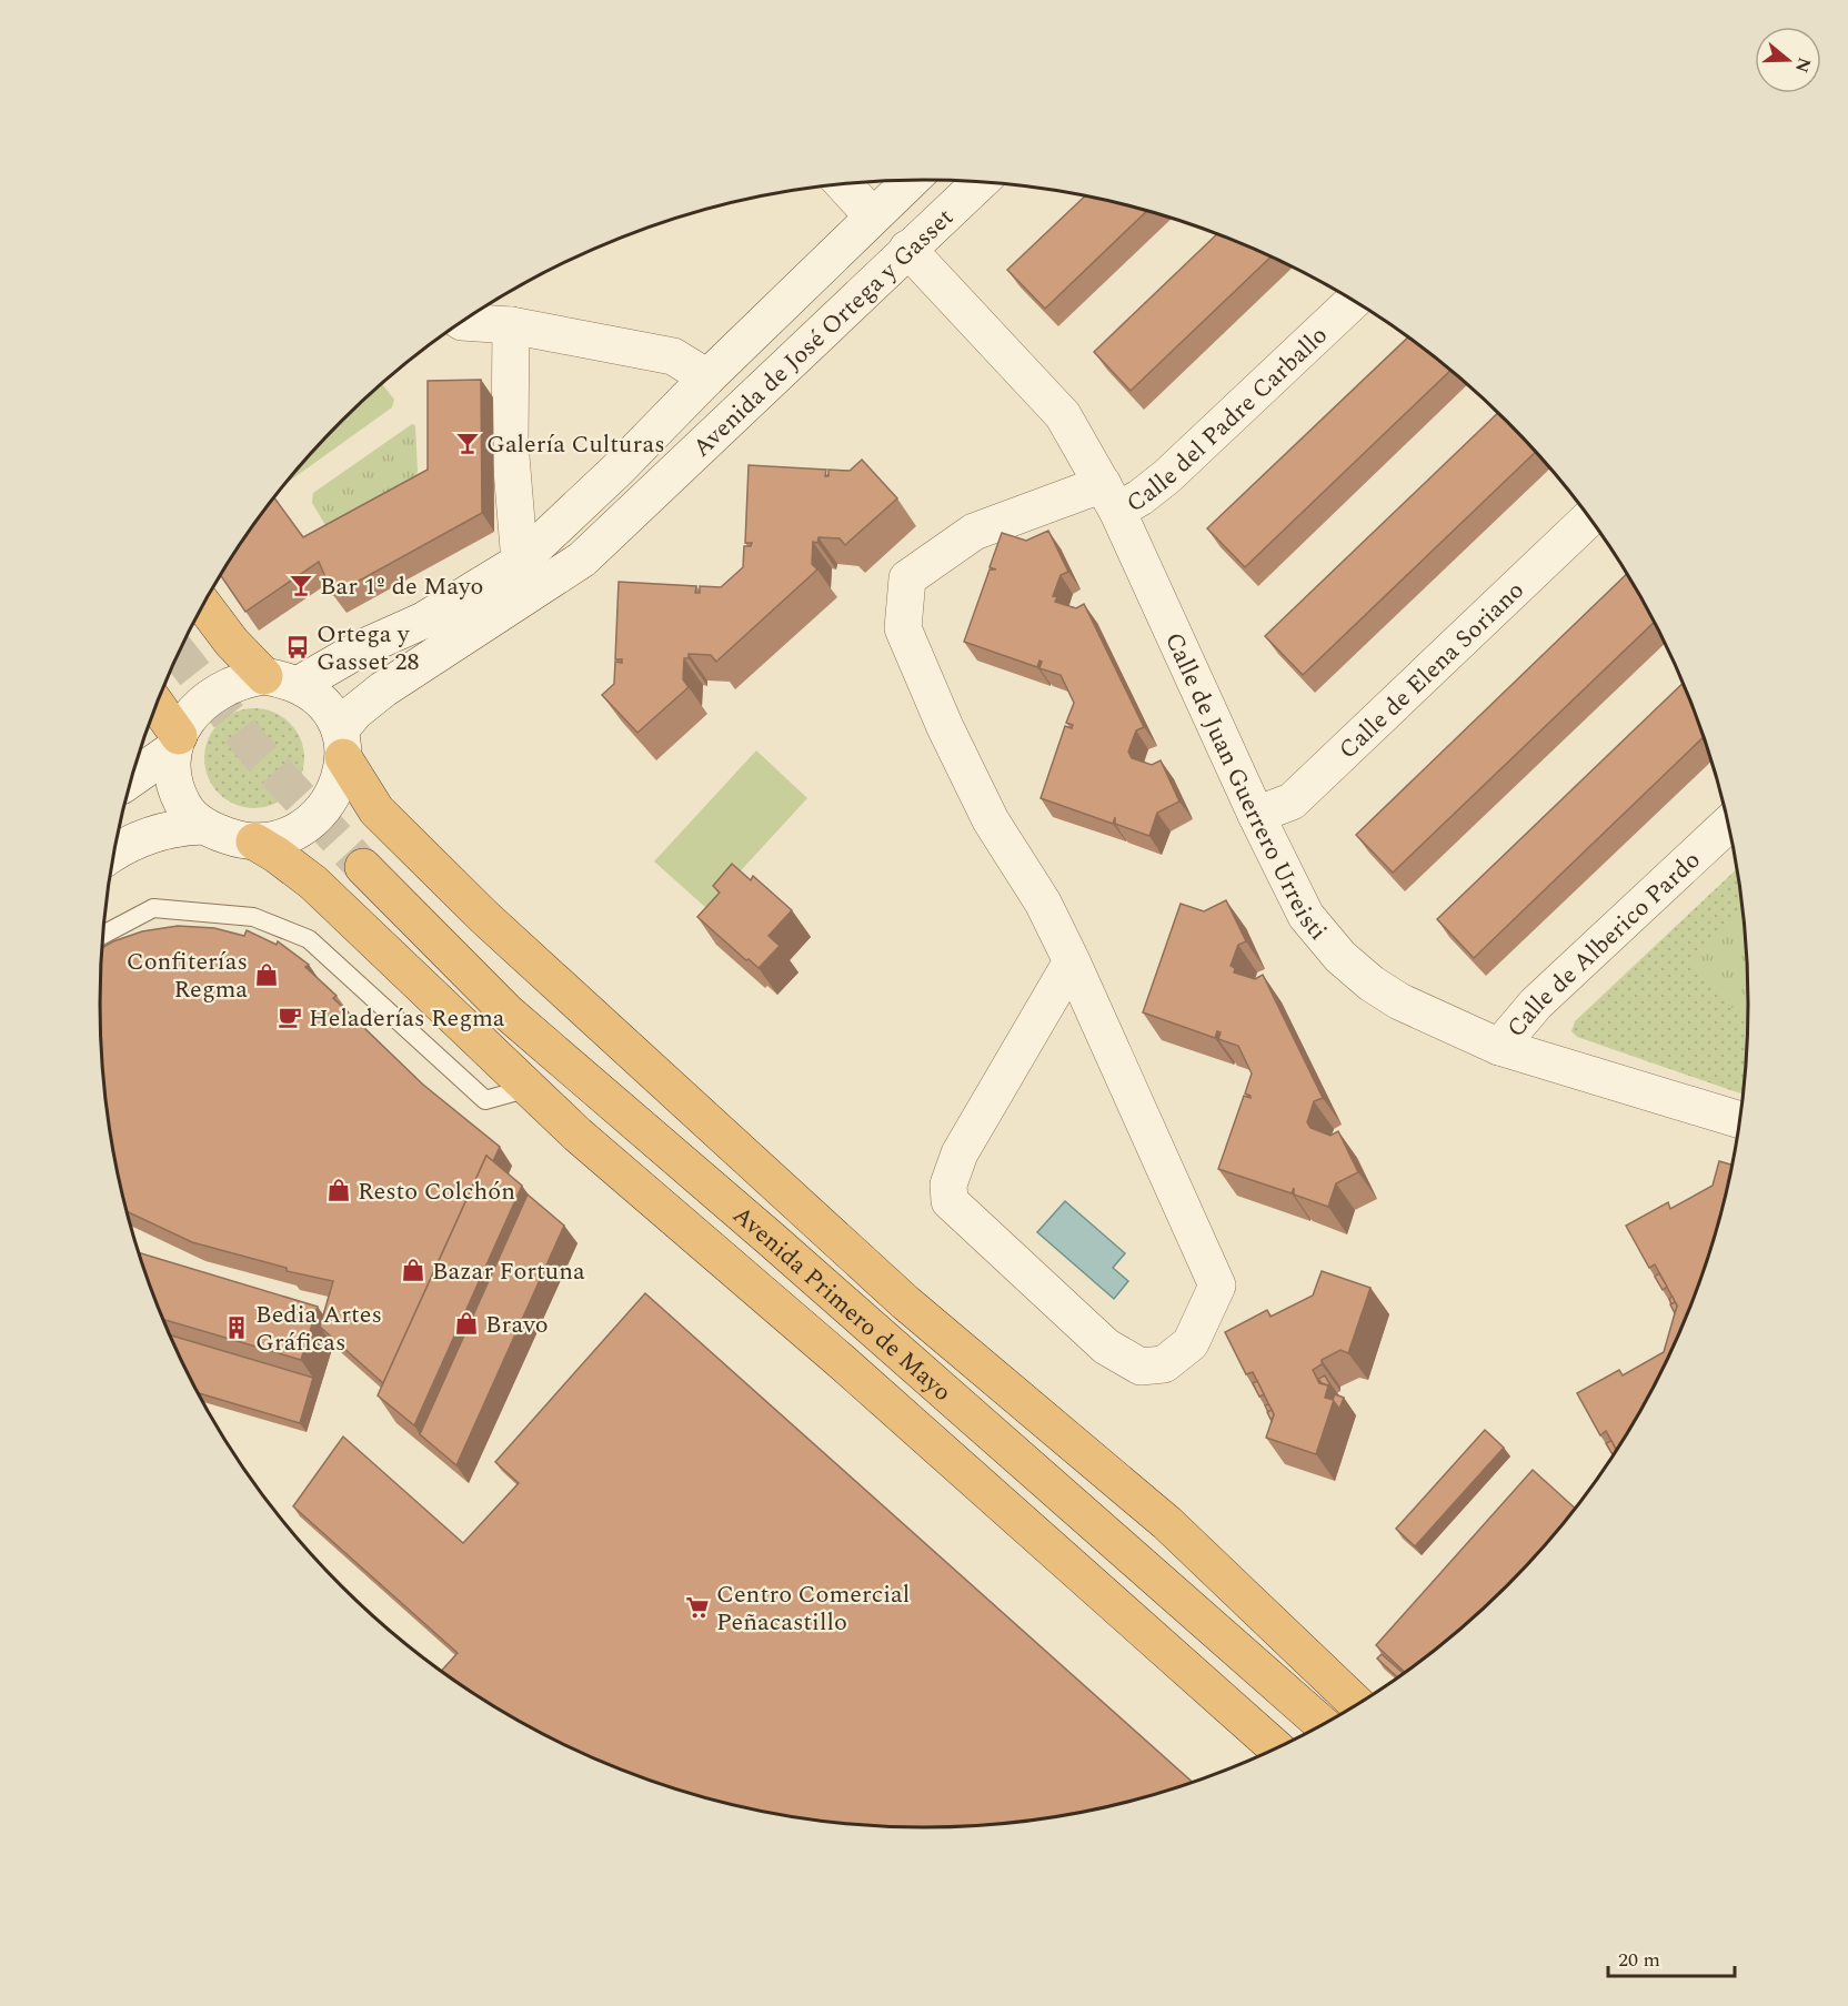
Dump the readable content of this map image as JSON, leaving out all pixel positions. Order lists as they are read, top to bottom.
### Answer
{
  "streets": {
    "highway": ["Avenida Primero de Mayo"],
    "street": [
      "Avenida de José Ortega y Gasset",
      "Calle del Padre Carballo",
      "Calle de Elena Soriano",
      "Calle de Juan Guerrero Urreisti",
      "Calle de Alberico Pardo"
    ]
  },
  "crossings": [
    ["Avenida de José Ortega y Gasset", "Calle de Juan Guerrero Urreisti"],
    ["Calle del Padre Carballo", "Calle de Juan Guerrero Urreisti"],
    ["Calle de Elena Soriano", "Calle de Juan Guerrero Urreisti"],
    ["Calle de Juan Guerrero Urreisti", "Calle de Alberico Pardo"]
  ],
  "places": {
    "bar": ["Galería Culturas", "Bar 1º de Mayo"],
    "bus stop": ["Ortega y Gasset 28"],
    "shop": [
      "Confiterías Regma",
      "Resto Colchón",
      "Bazar Fortuna",
      "Bravo"
    ],
    "cafe": ["Heladerías Regma"],
    "building": ["Bedia Artes Gráficas"],
    "supermarket": ["Centro Comercial Peñacastillo"]
  },
  "scale_bar": "20 m",
  "north": "right"
}
